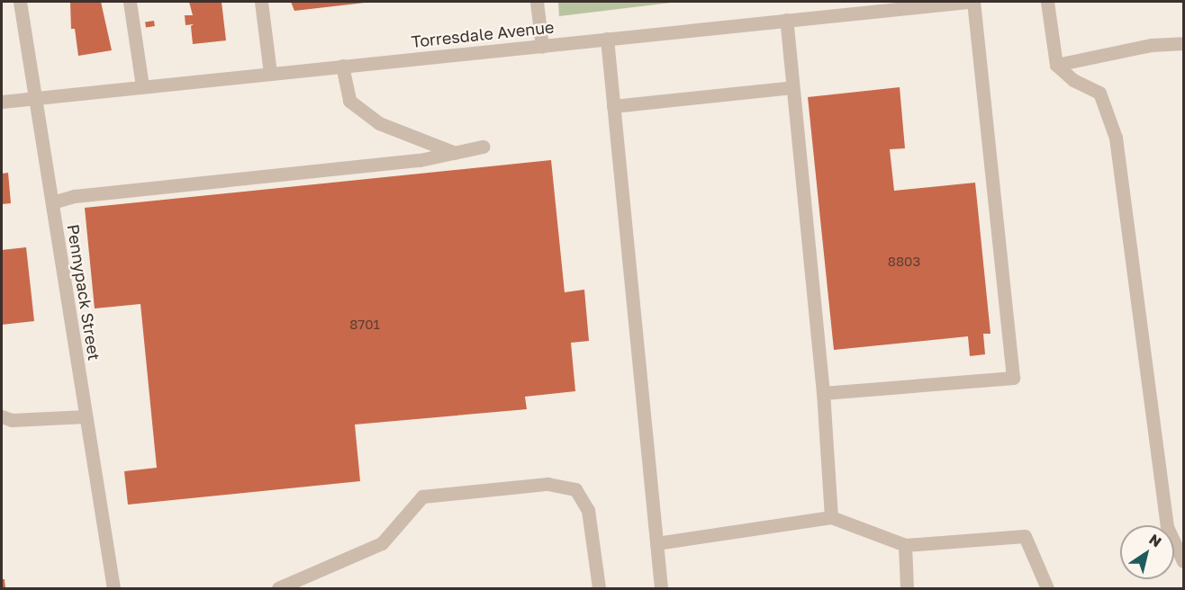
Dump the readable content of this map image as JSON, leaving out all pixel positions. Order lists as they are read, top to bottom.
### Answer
{
  "streets": {
    "street": ["Torresdale Avenue", "Pennypack Street"]
  },
  "crossings": [
    ["Torresdale Avenue", "Pennypack Street"]
  ],
  "house_numbers": ["8803", "8701"],
  "north": "top right"
}
